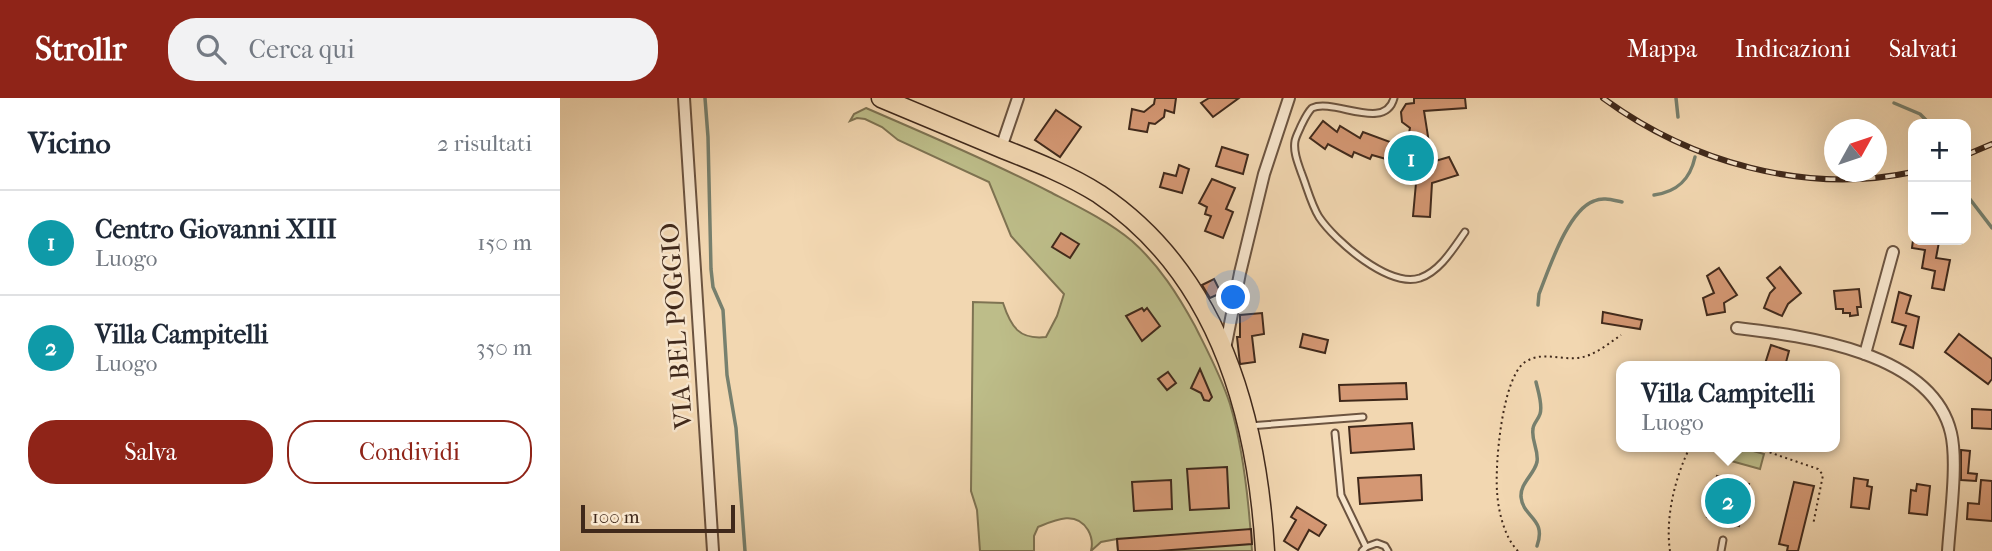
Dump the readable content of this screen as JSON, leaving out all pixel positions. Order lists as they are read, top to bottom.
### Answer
{
  "streets": {
    "street": ["VIA BEL POGGIO"]
  },
  "scale_bar": "100 m",
  "north": "top right",
  "page": {
    "header": "Strollr",
    "search": "Cerca qui",
    "nav": ["Mappa", "Indicazioni", "Salvati"],
    "heading": ["Vicino", "2 risultati"],
    "map_buttons": ["+", "−"],
    "pins": ["1", "2"],
    "list": [
      {
        "mark": "1",
        "name": "Centro Giovanni XIII",
        "note": "Luogo",
        "value": "150 m"
      },
      {
        "mark": "2",
        "name": "Villa Campitelli",
        "note": "Luogo",
        "value": "350 m"
      }
    ],
    "popup": ["Villa Campitelli", "Luogo"],
    "buttons": ["Salva", "Condividi"],
    "scale": "100 m"
  }
}
